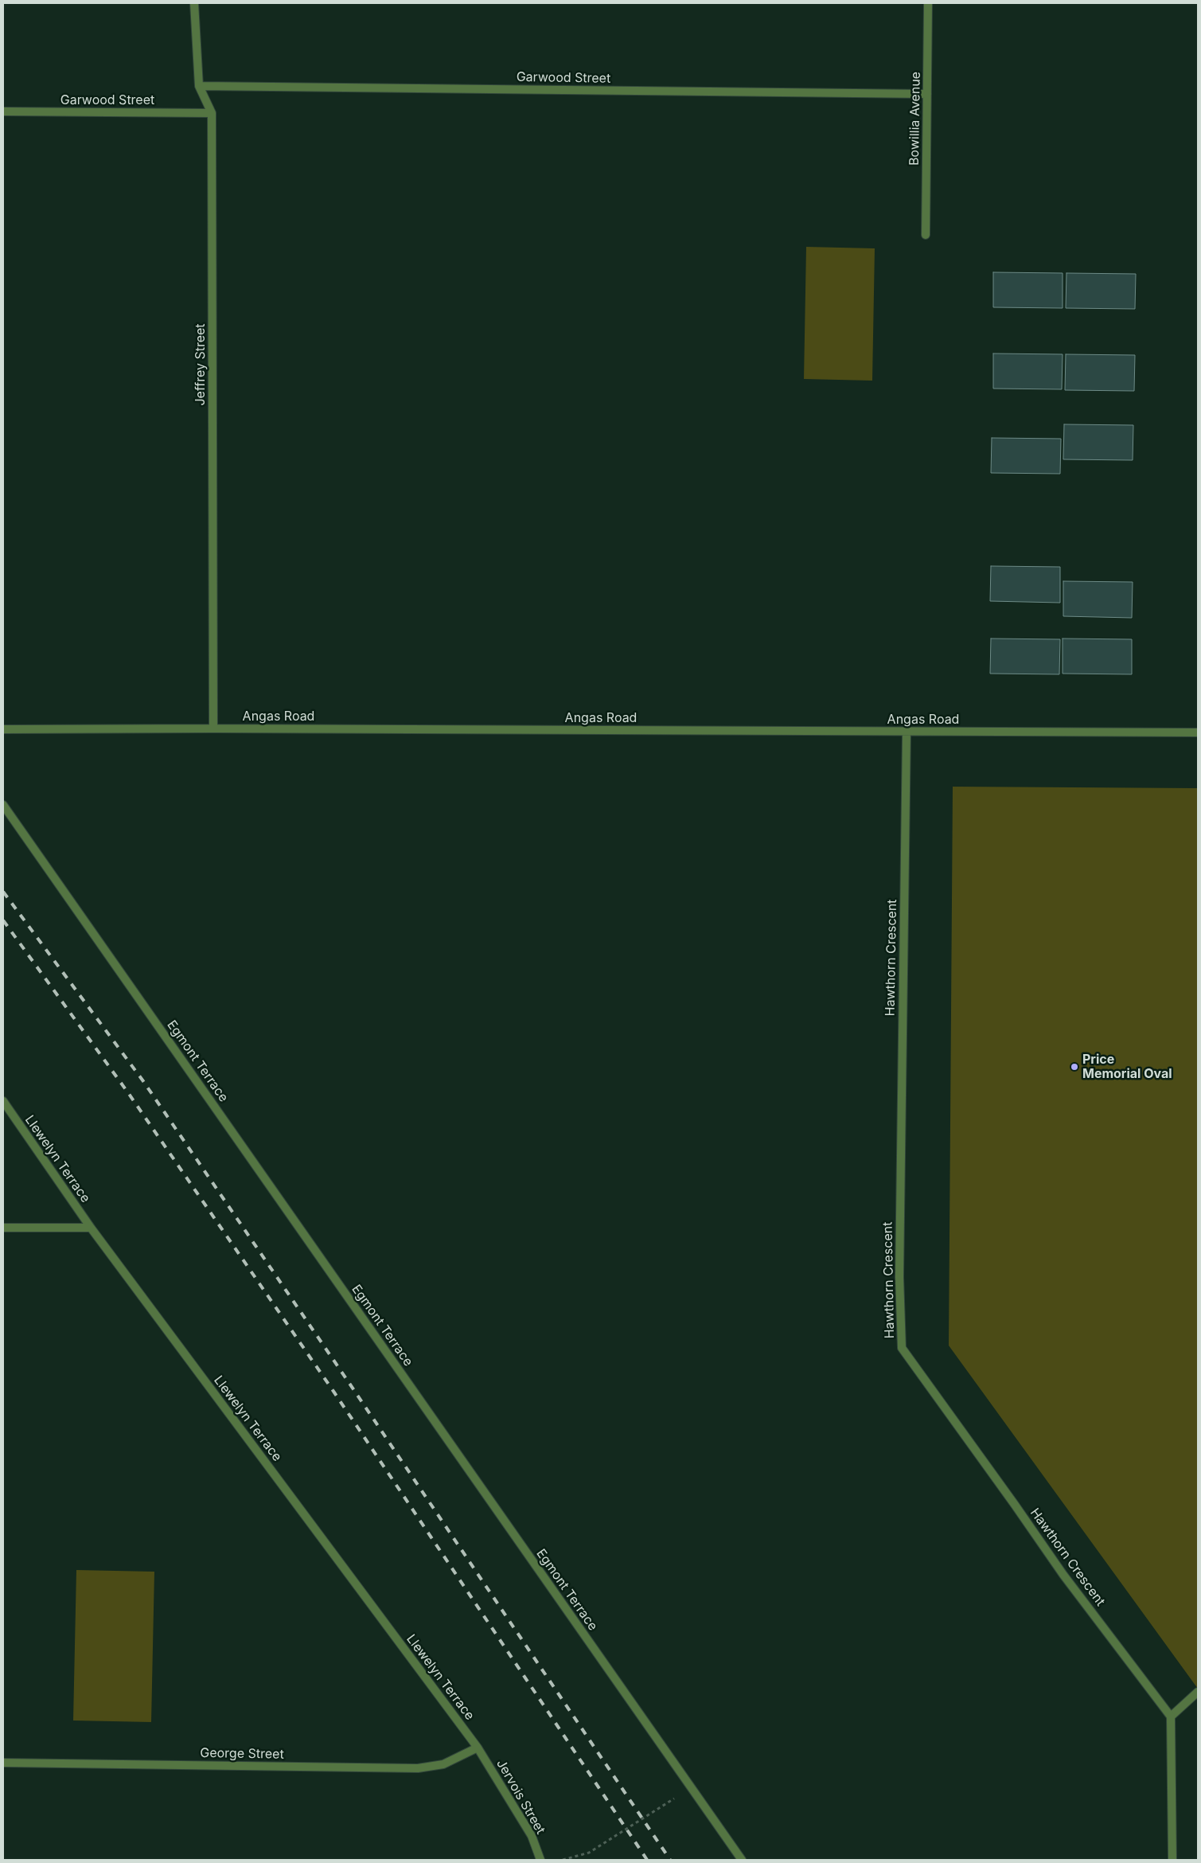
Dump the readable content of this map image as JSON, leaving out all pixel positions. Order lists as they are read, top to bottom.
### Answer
{
  "streets": {
    "street": [
      "Garwood Street",
      "Bowillia Avenue",
      "Jeffrey Street",
      "Angas Road",
      "Hawthorn Crescent",
      "Egmont Terrace",
      "Llewelyn Terrace",
      "George Street",
      "Jervois Street"
    ]
  },
  "crossings": [
    ["Garwood Street", "Bowillia Avenue"],
    ["Garwood Street", "Jeffrey Street"],
    ["Jeffrey Street", "Angas Road"],
    ["Angas Road", "Hawthorn Crescent"],
    ["Llewelyn Terrace", "George Street"],
    ["Llewelyn Terrace", "Jervois Street"],
    ["George Street", "Jervois Street"]
  ],
  "places": ["Price Memorial Oval"]
}
